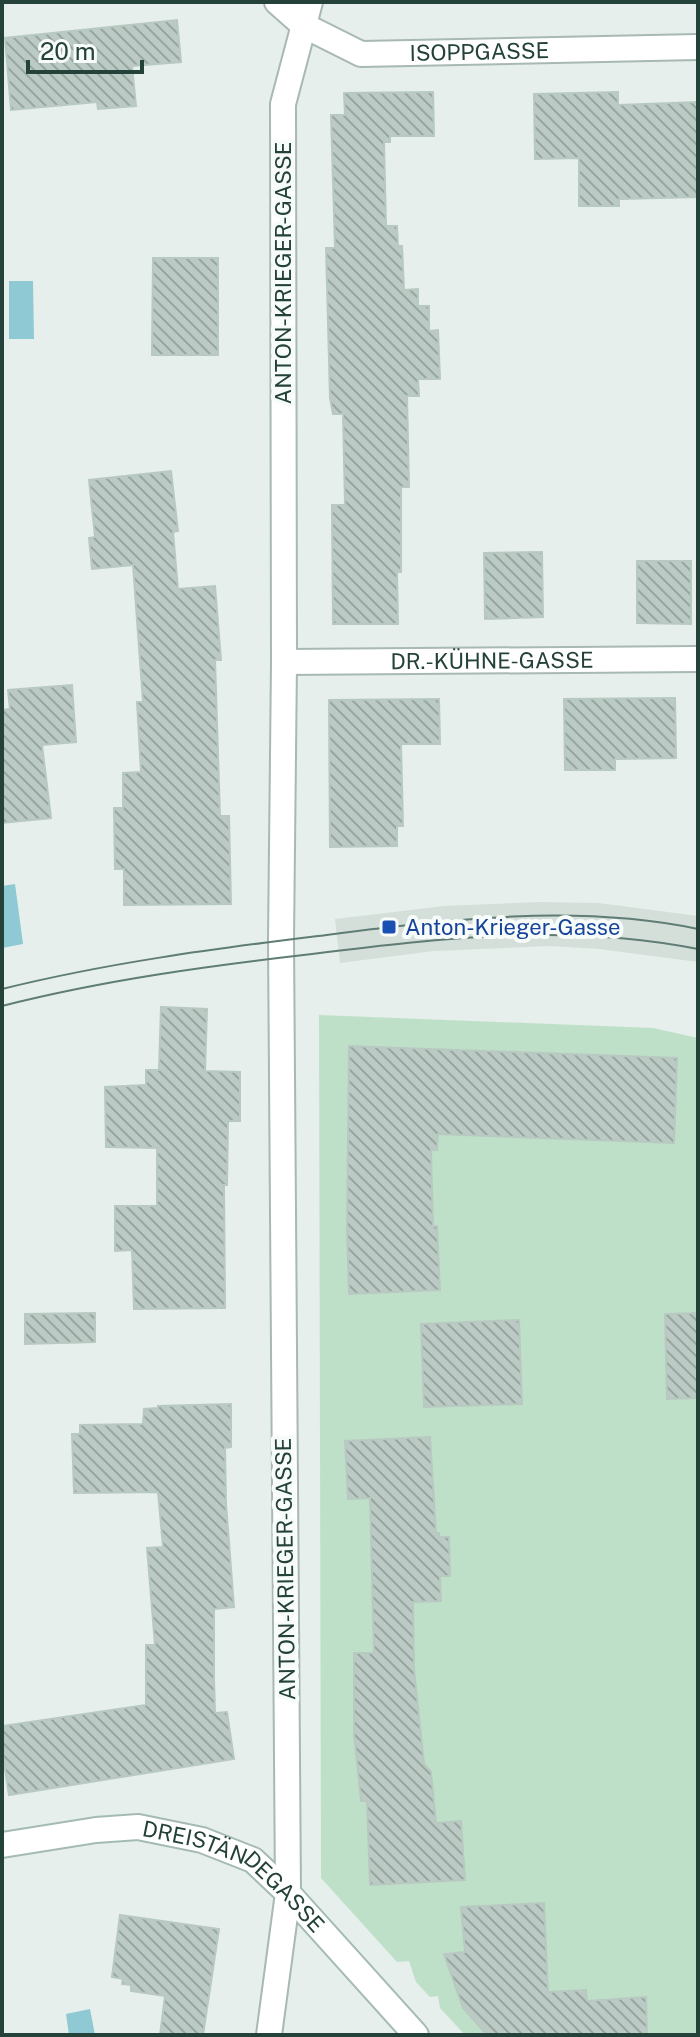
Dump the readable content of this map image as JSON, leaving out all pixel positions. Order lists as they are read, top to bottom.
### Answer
{
  "streets": {
    "street": [
      "ISOPPGASSE",
      "ANTON-KRIEGER-GASSE",
      "DR.-KÜHNE-GASSE",
      "DREISTÄNDEGASSE"
    ]
  },
  "crossings": [
    ["ISOPPGASSE", "ANTON-KRIEGER-GASSE"],
    ["ANTON-KRIEGER-GASSE", "DR.-KÜHNE-GASSE"],
    ["ANTON-KRIEGER-GASSE", "DREISTÄNDEGASSE"]
  ],
  "places": {
    "transit": ["Anton-Krieger-Gasse"]
  },
  "scale_bar": "20 m"
}
